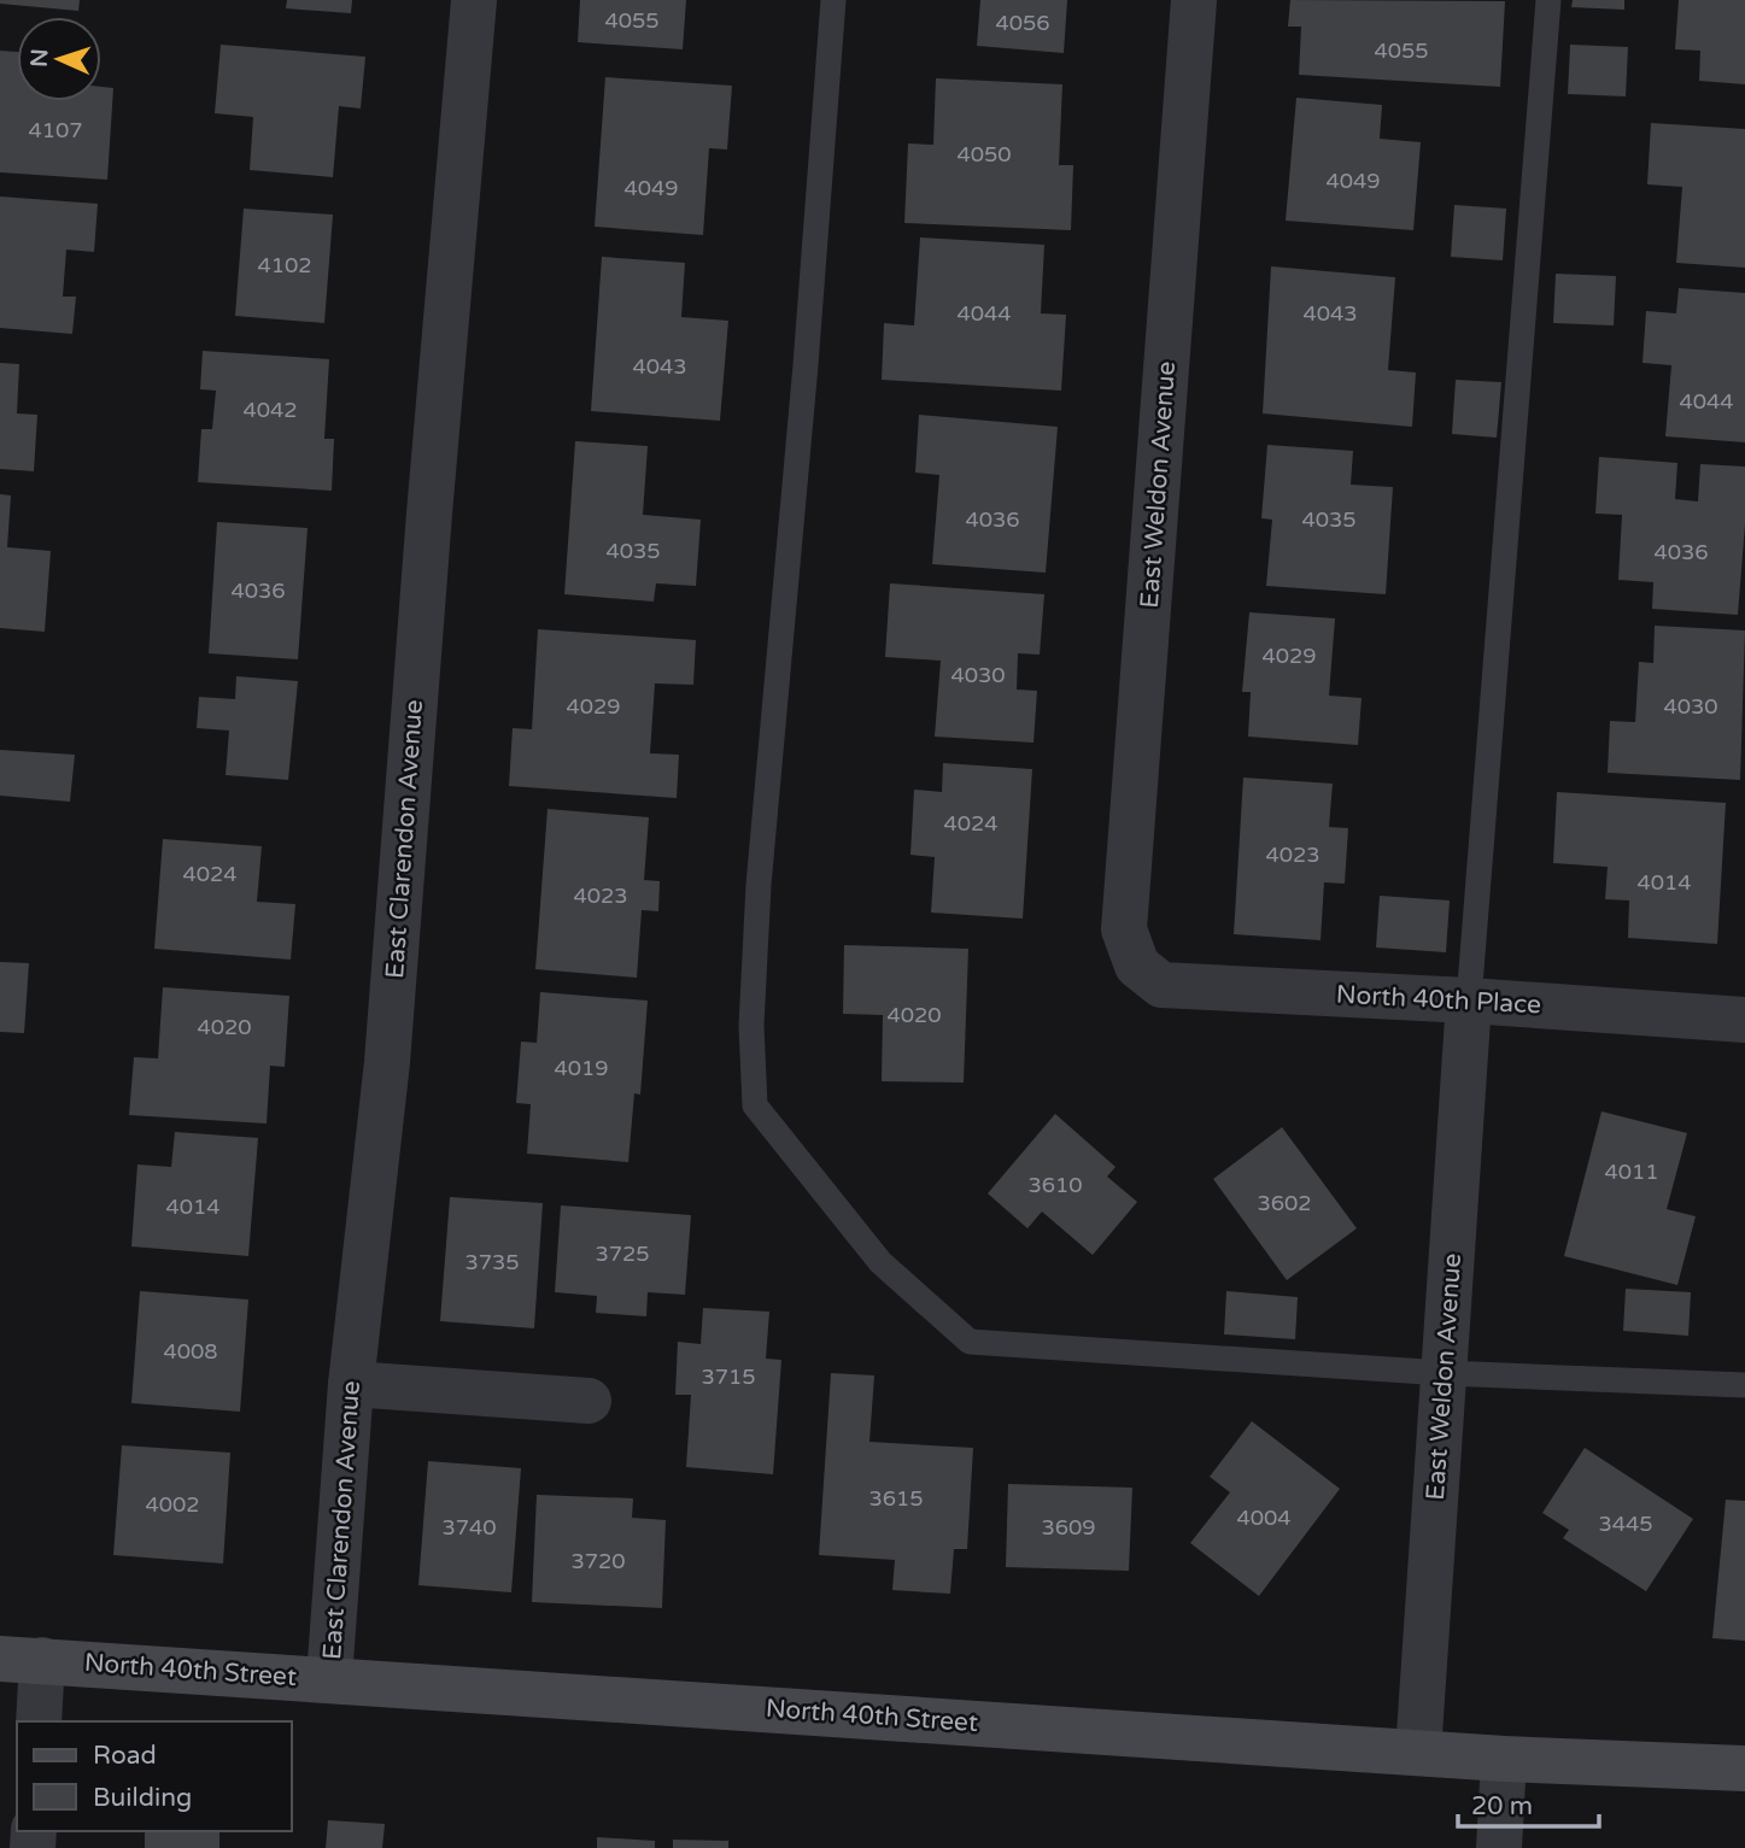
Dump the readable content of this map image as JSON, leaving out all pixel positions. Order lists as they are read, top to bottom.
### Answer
{
  "streets": {
    "main road": ["North 40th Street"],
    "street": ["East Weldon Avenue", "East Clarendon Avenue", "North 40th Place"]
  },
  "crossings": [
    ["East Weldon Avenue", "North 40th Place"],
    ["East Weldon Avenue", "North 40th Street"],
    ["East Clarendon Avenue", "North 40th Street"]
  ],
  "house_numbers": [
    "4055",
    "4056",
    "4055",
    "4107",
    "4050",
    "4049",
    "4049",
    "4102",
    "4044",
    "4043",
    "4043",
    "4044",
    "4042",
    "4036",
    "4035",
    "4035",
    "4036",
    "4036",
    "4029",
    "4030",
    "4029",
    "4030",
    "4024",
    "4023",
    "4024",
    "4014",
    "4023",
    "4020",
    "4020",
    "4019",
    "4011",
    "3610",
    "3602",
    "4014",
    "3725",
    "3735",
    "4008",
    "3715",
    "3615",
    "4002",
    "4004",
    "3445",
    "3740",
    "3609",
    "3720"
  ],
  "legend": ["Road", "Building"],
  "scale_bar": "20 m",
  "north": "left"
}
